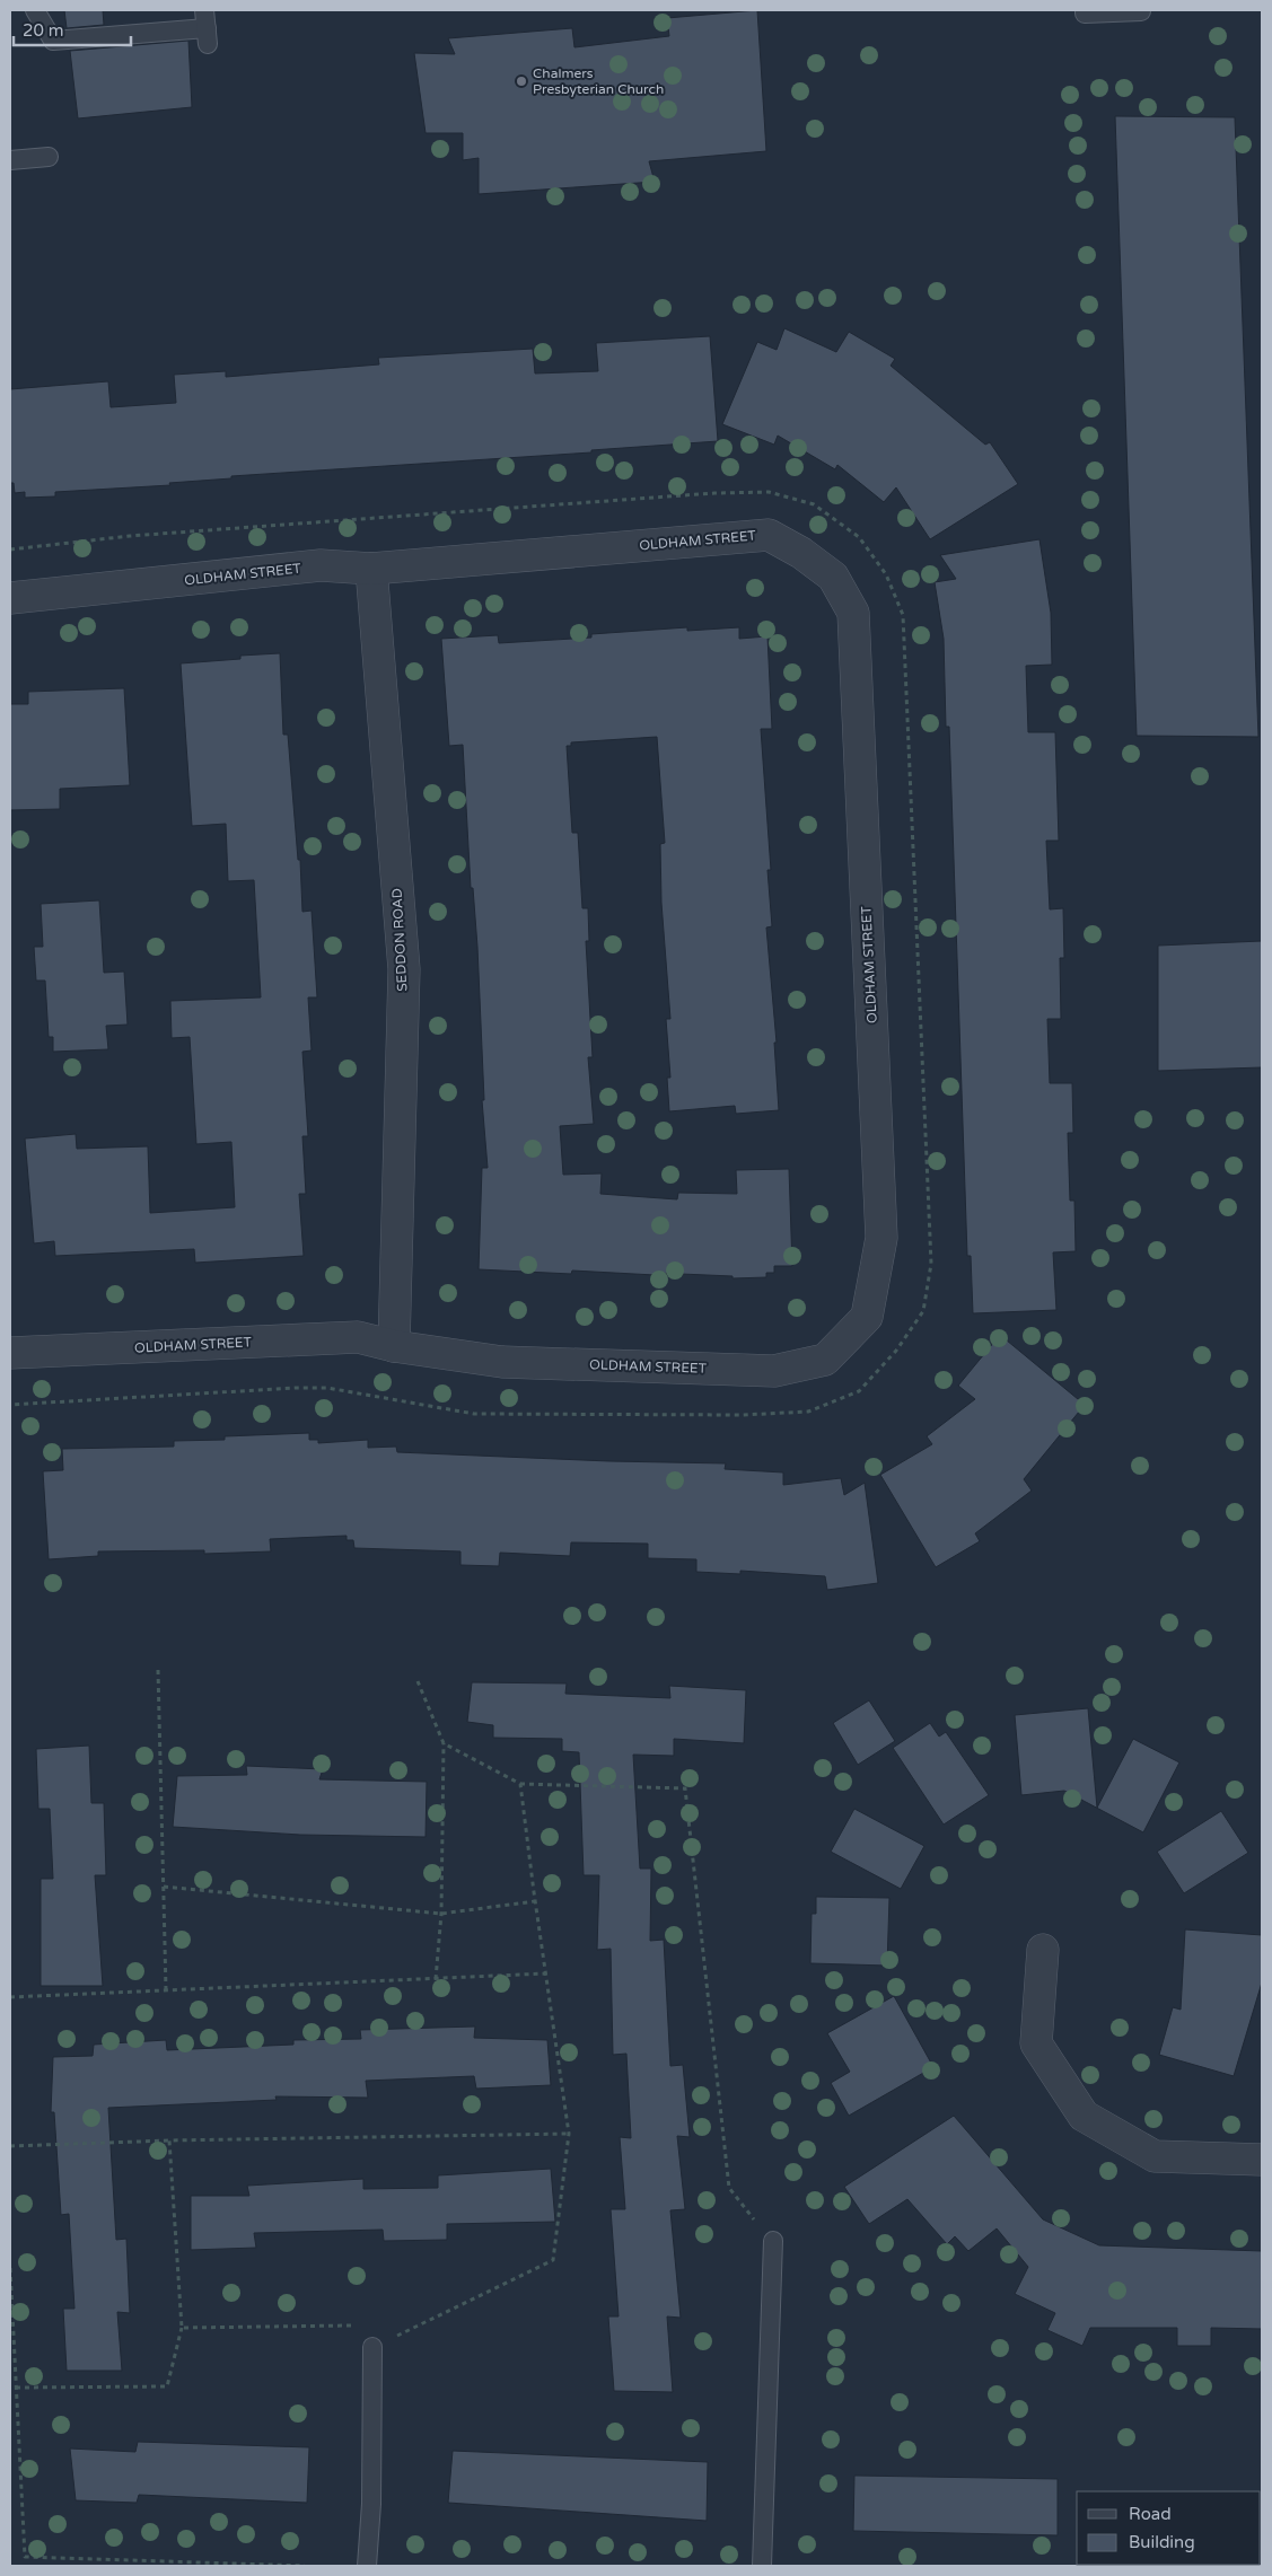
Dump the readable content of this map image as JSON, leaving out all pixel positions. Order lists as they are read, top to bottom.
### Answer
{
  "streets": {
    "street": ["OLDHAM STREET", "SEDDON ROAD"]
  },
  "crossings": [
    ["OLDHAM STREET", "SEDDON ROAD"]
  ],
  "places": ["Chalmers Presbyterian Church"],
  "legend": ["Road", "Building"],
  "scale_bar": "20 m"
}
